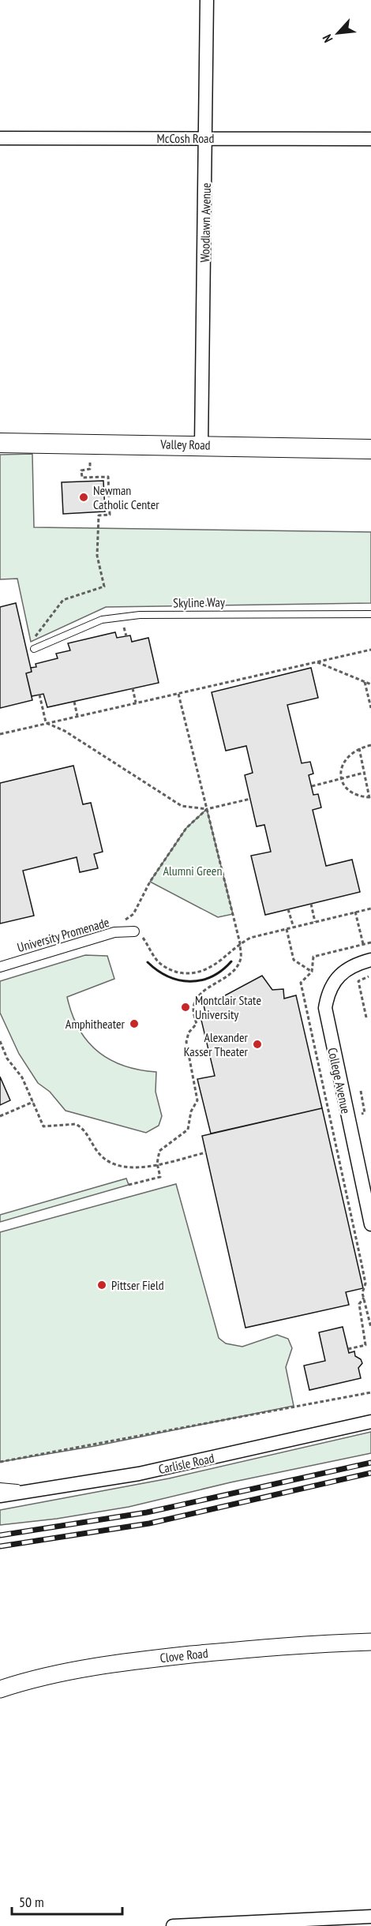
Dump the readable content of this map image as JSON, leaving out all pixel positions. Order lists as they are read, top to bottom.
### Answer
{
  "streets": {
    "main road": ["Valley Road"],
    "street": [
      "McCosh Road",
      "Woodlawn Avenue",
      "University Promenade",
      "College Avenue",
      "Carlisle Road",
      "Clove Road"
    ],
    "lane": ["Skyline Way"]
  },
  "crossings": [
    ["McCosh Road", "Woodlawn Avenue"],
    ["Woodlawn Avenue", "Valley Road"]
  ],
  "parks": ["Alumni Green"],
  "places": [
    "Newman Catholic Center",
    "Montclair State University",
    "Amphitheater",
    "Alexander Kasser Theater",
    "Pittser Field"
  ],
  "scale_bar": "50 m",
  "north": "bottom left"
}
